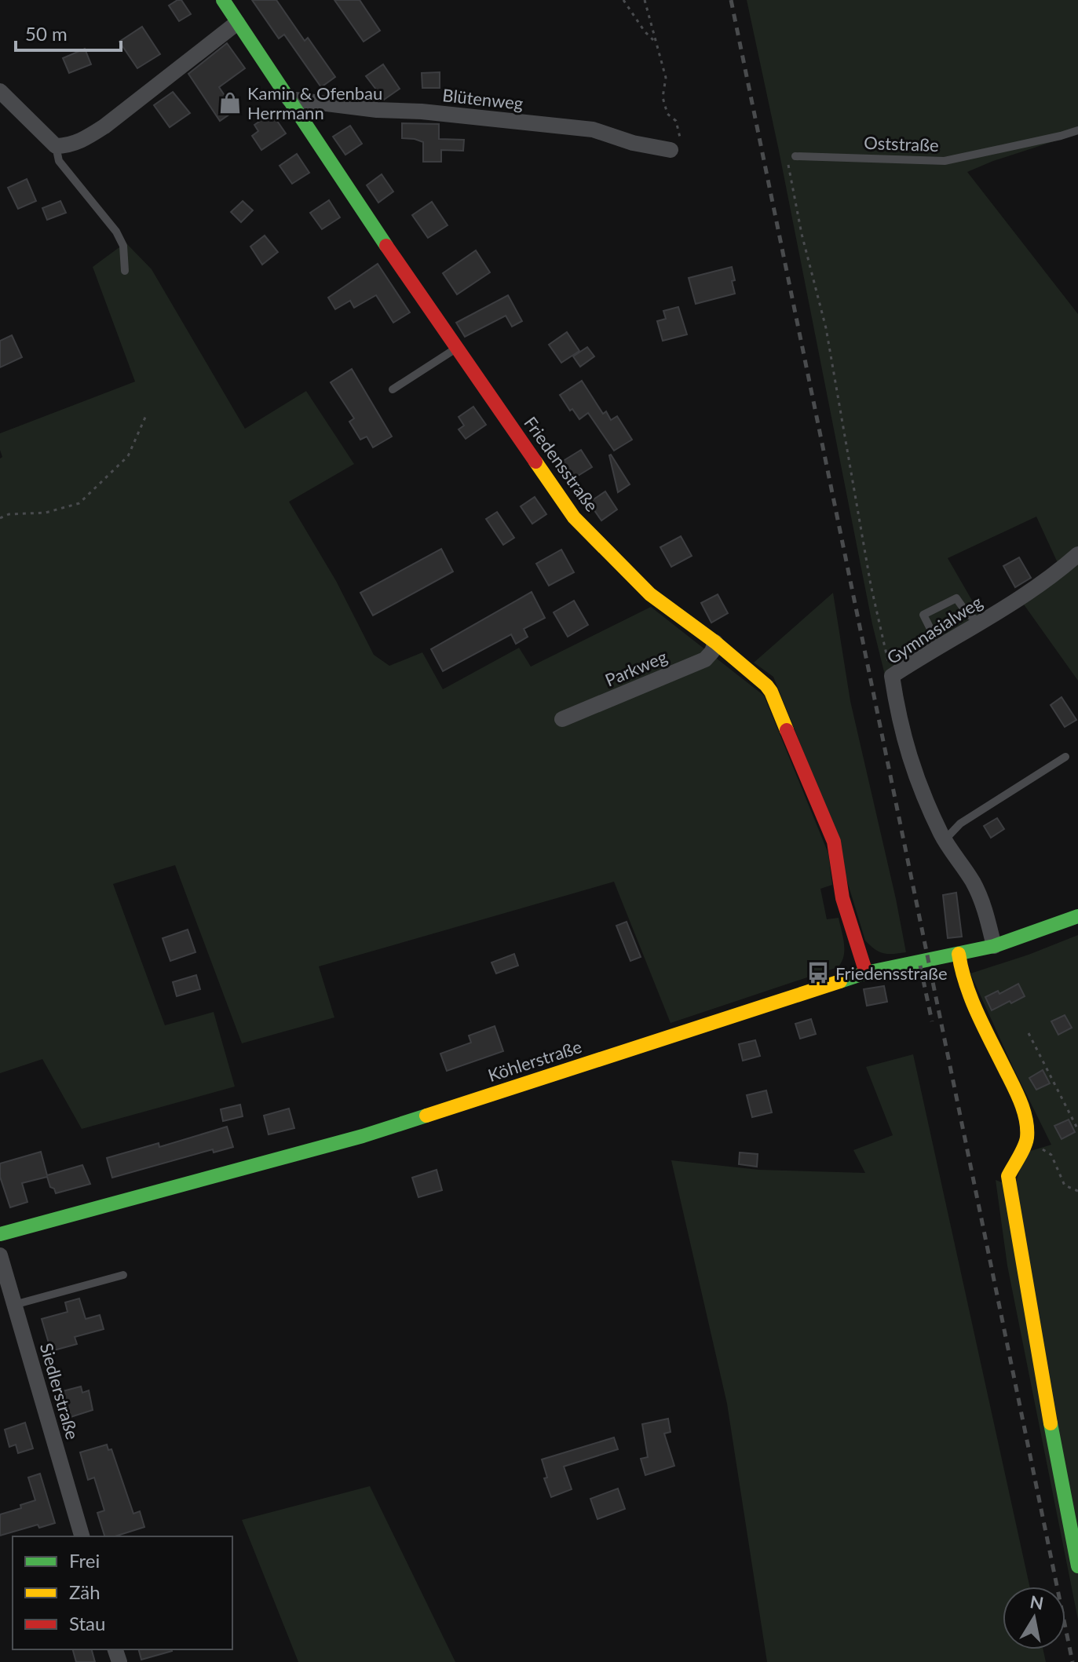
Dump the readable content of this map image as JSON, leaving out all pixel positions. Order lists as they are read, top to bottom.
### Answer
{
  "streets": {
    "street": [
      "Blütenweg",
      "Friedensstraße",
      "Gymnasialweg",
      "Parkweg",
      "Köhlerstraße",
      "Siedlerstraße"
    ],
    "lane": ["Oststraße"]
  },
  "crossings": [
    ["Blütenweg", "Friedensstraße"],
    ["Friedensstraße", "Parkweg"],
    ["Friedensstraße", "Köhlerstraße"],
    ["Gymnasialweg", "Köhlerstraße"]
  ],
  "places": {
    "shop": ["Kamin & Ofenbau Herrmann"],
    "bus stop": ["Friedensstraße"]
  },
  "legend": ["Frei", "Zäh", "Stau"],
  "scale_bar": "50 m",
  "north": "top"
}
